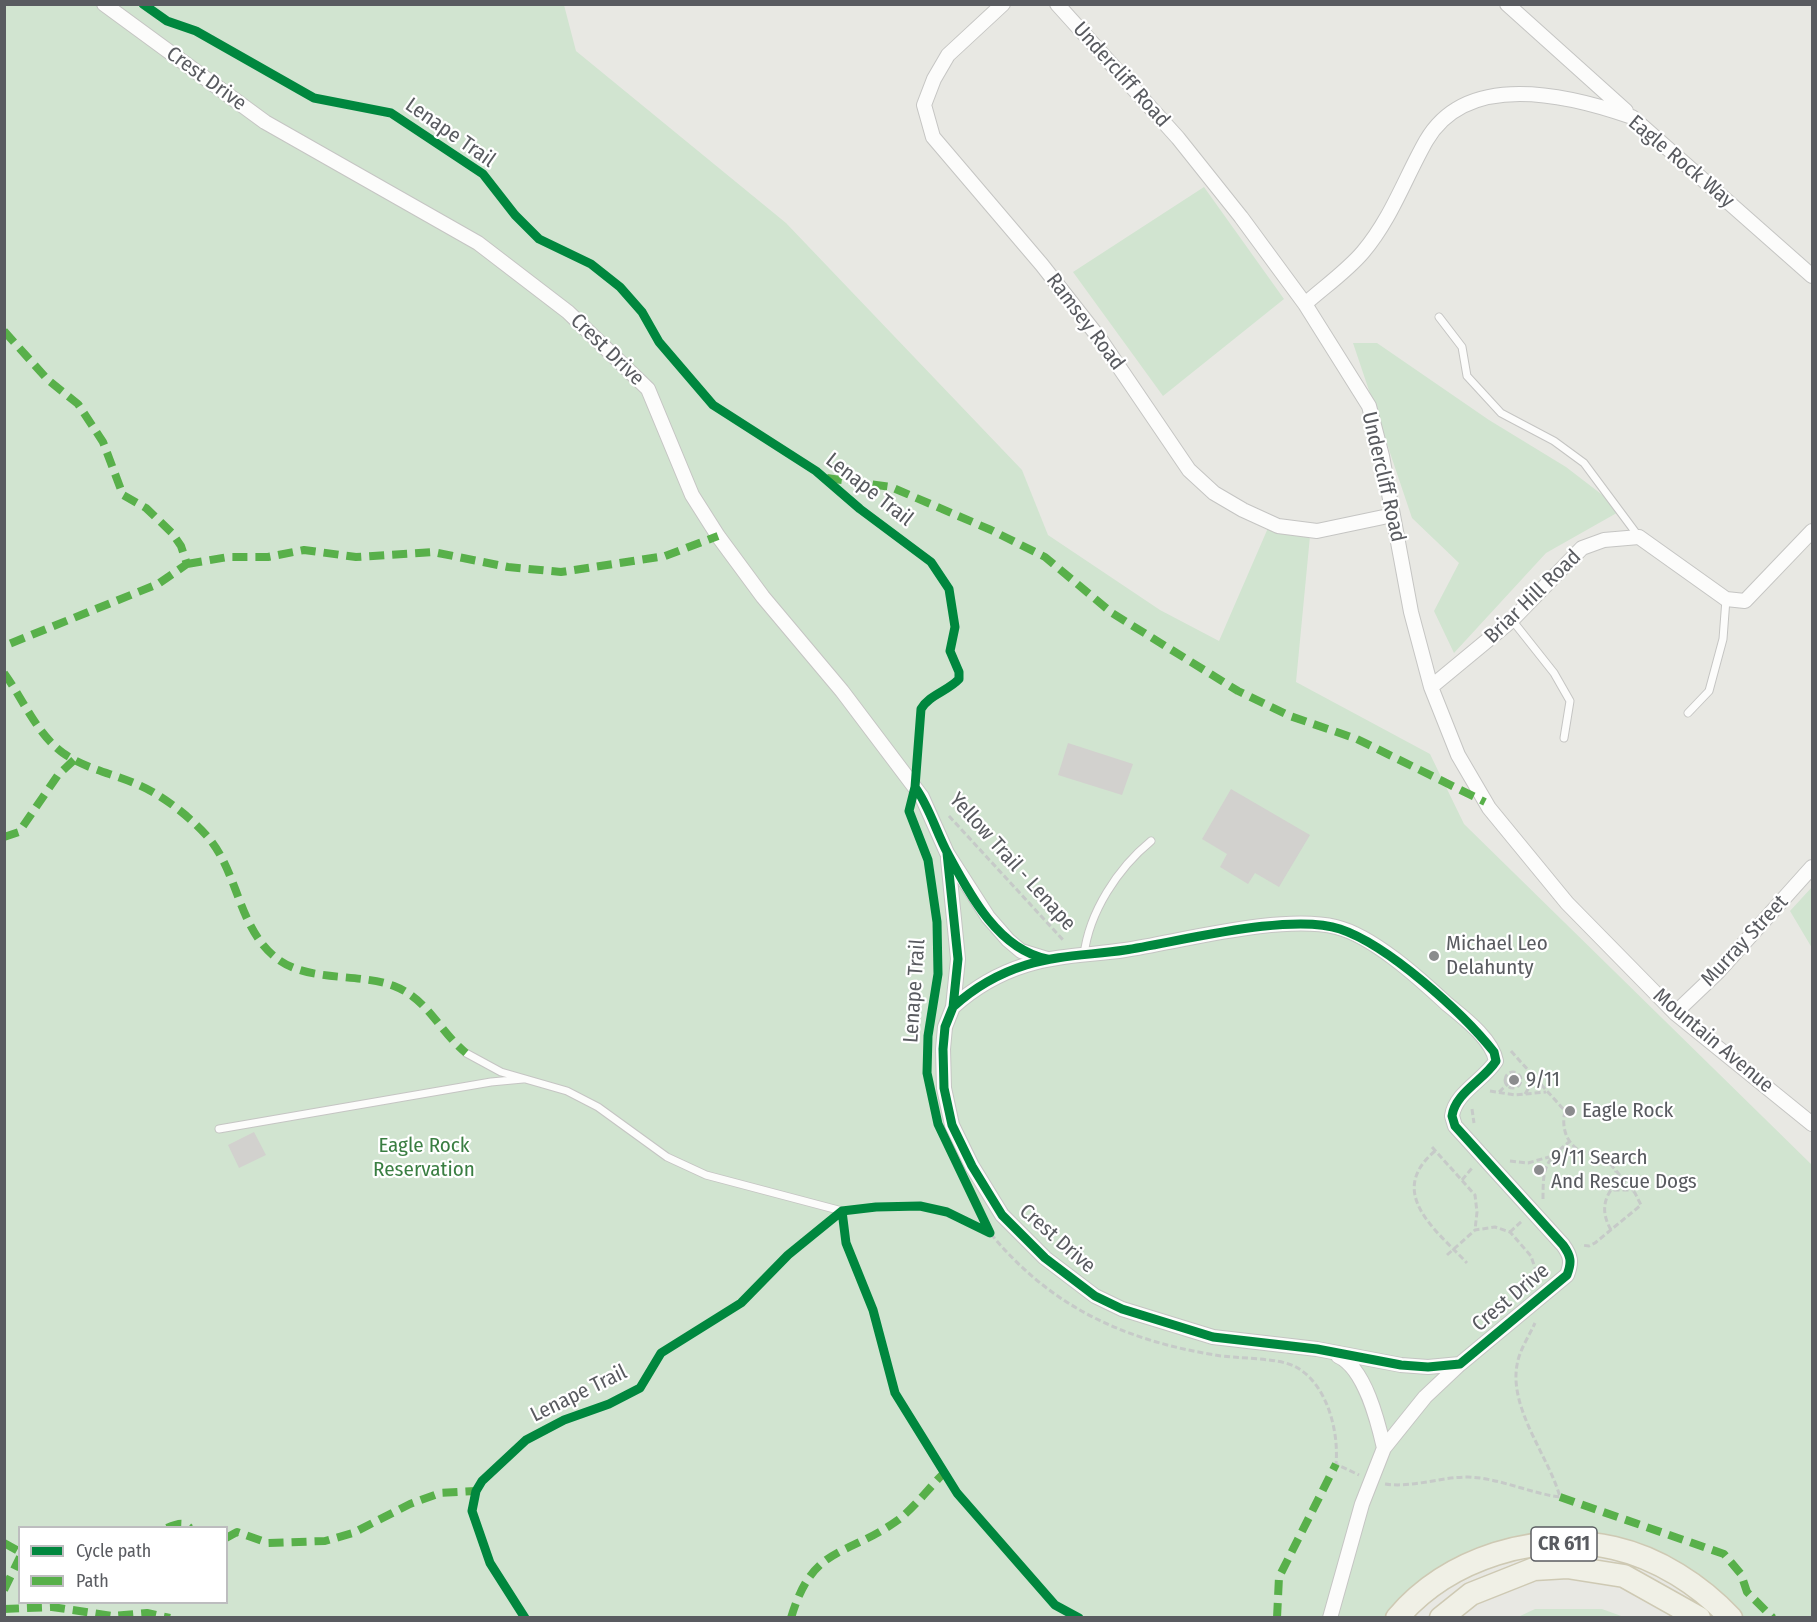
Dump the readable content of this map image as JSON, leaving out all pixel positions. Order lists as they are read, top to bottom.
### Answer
{
  "streets": {
    "main road": ["CR 611"],
    "street": [
      "Undercliff Road",
      "Crest Drive",
      "Eagle Rock Way",
      "Ramsey Road",
      "Briar Hill Road",
      "Murray Street",
      "Mountain Avenue"
    ],
    "path": ["Yellow Trail - Lenape"],
    "cycle path": ["Lenape Trail"]
  },
  "crossings": [
    ["Undercliff Road", "Eagle Rock Way"],
    ["Undercliff Road", "Ramsey Road"],
    ["Undercliff Road", "Briar Hill Road"],
    ["Undercliff Road", "Mountain Avenue"],
    ["Crest Drive", "Lenape Trail"],
    ["Murray Street", "Mountain Avenue"]
  ],
  "parks": ["Eagle Rock Reservation"],
  "places": [
    "Michael Leo Delahunty",
    "9/11",
    "Eagle Rock",
    "9/11 Search And Rescue Dogs"
  ],
  "legend": ["Cycle path", "Path"]
}
